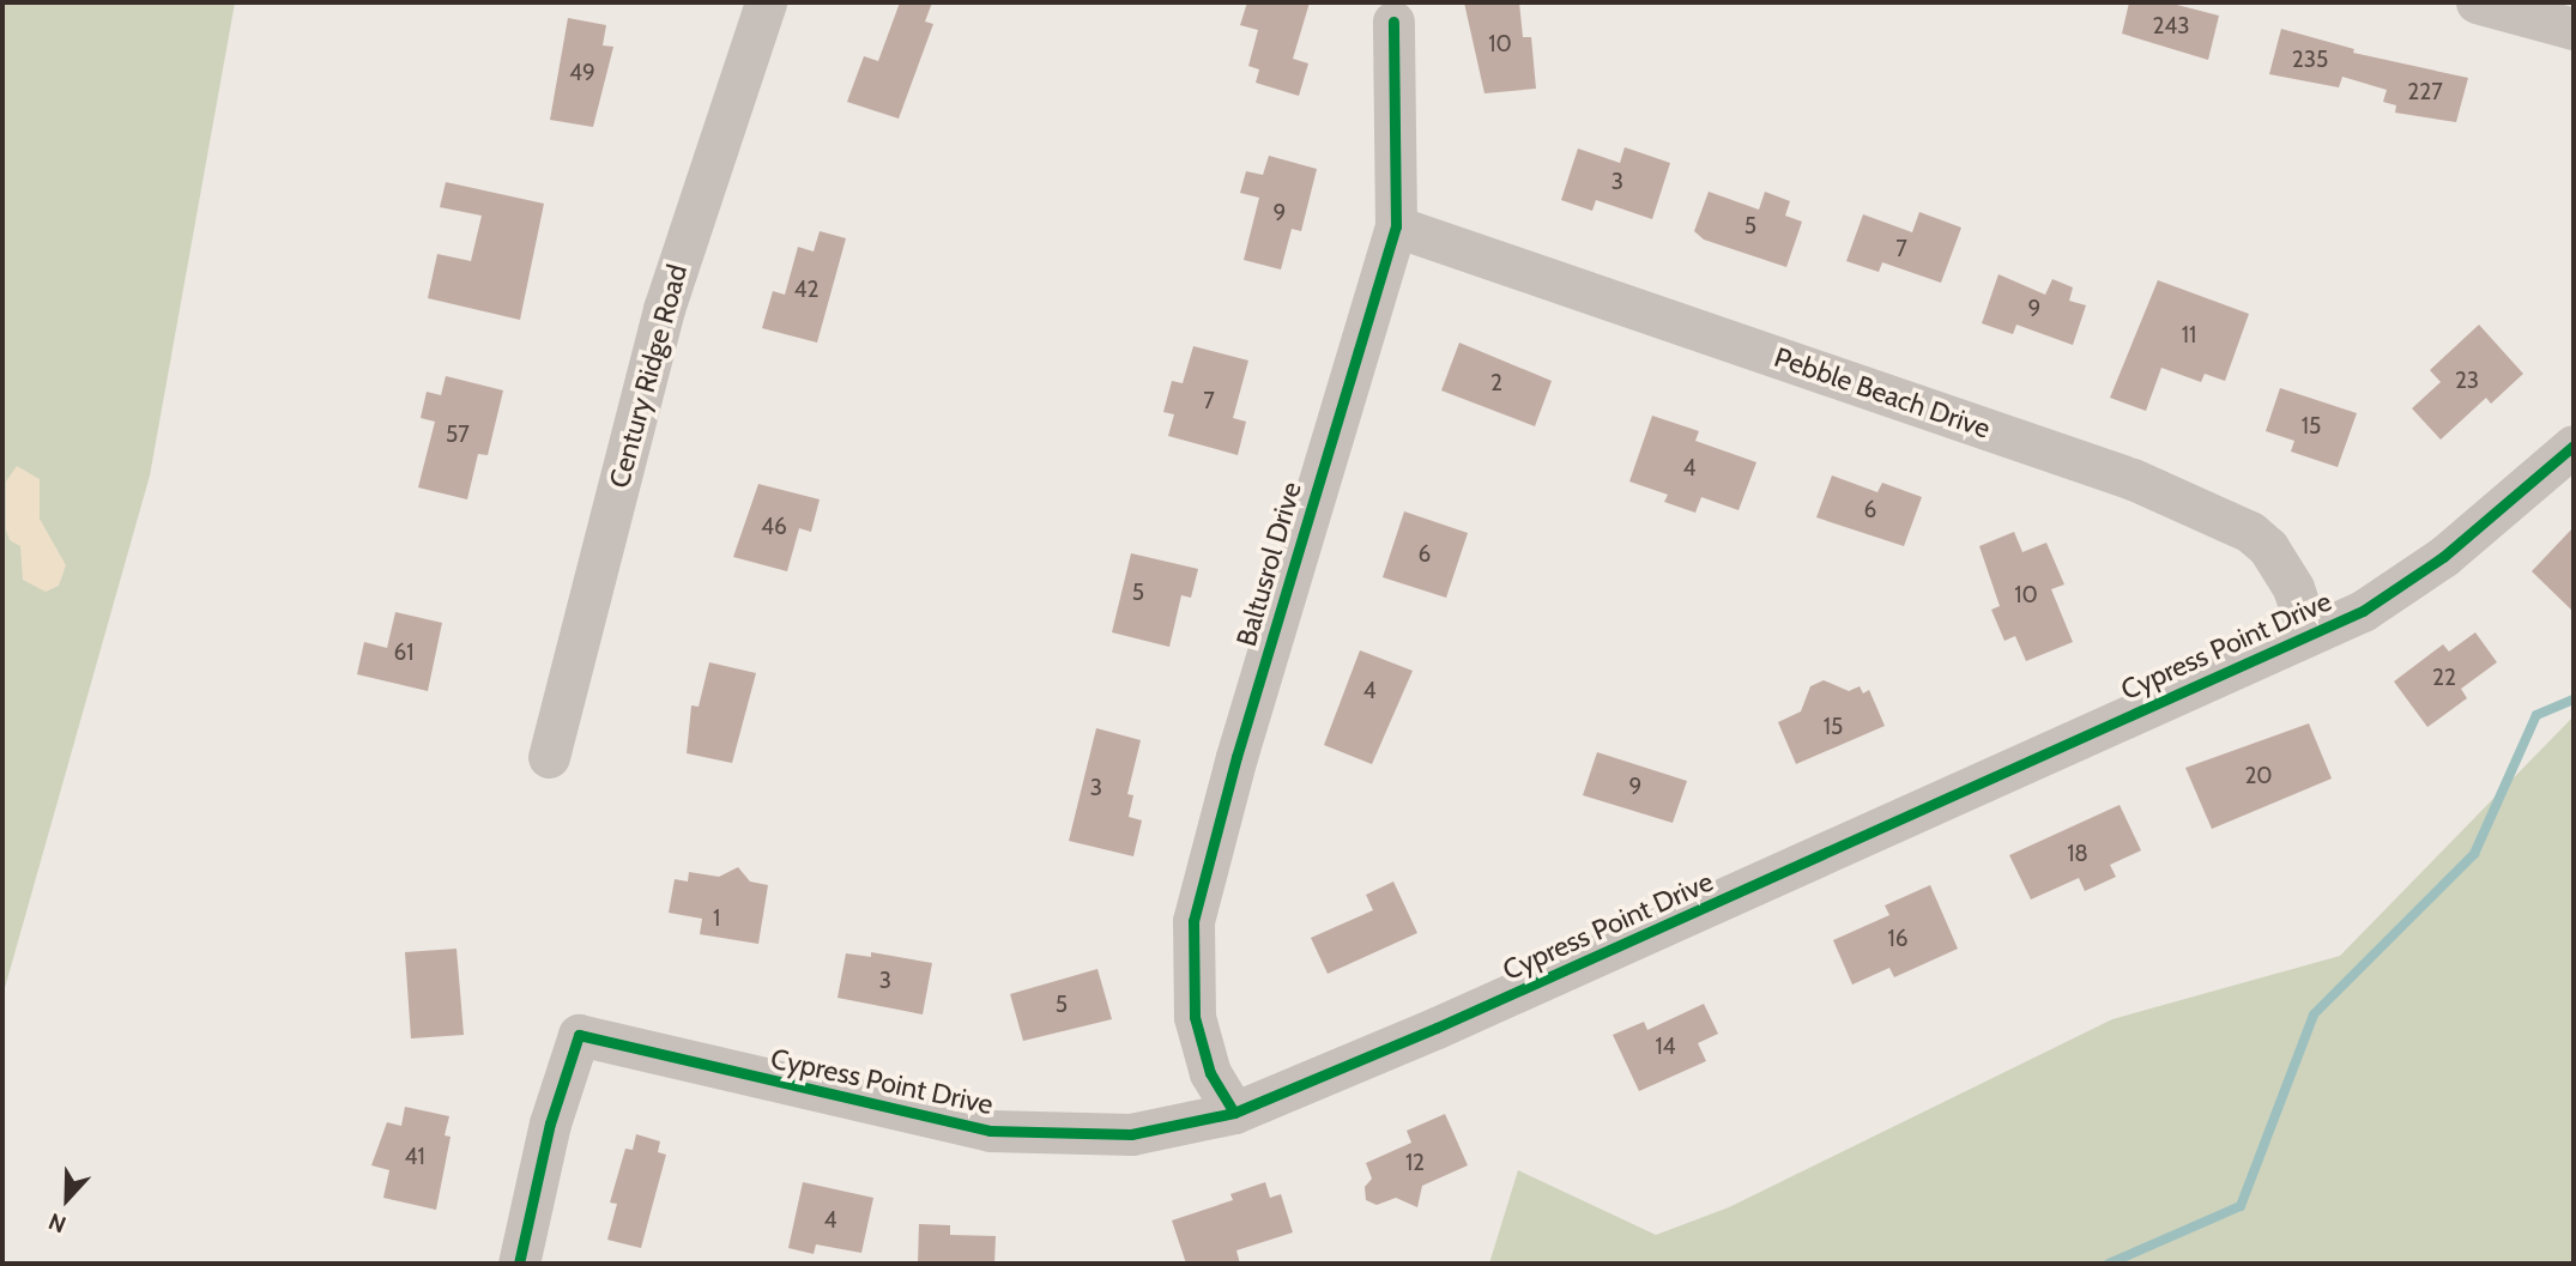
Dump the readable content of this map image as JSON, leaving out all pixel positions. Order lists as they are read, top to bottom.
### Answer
{
  "streets": {
    "street": [
      "Century Ridge Road",
      "Pebble Beach Drive",
      "Baltusrol Drive",
      "Cypress Point Drive"
    ]
  },
  "crossings": [
    ["Pebble Beach Drive", "Baltusrol Drive"],
    ["Pebble Beach Drive", "Cypress Point Drive"],
    ["Baltusrol Drive", "Cypress Point Drive"]
  ],
  "house_numbers": [
    "243",
    "10",
    "235",
    "49",
    "227",
    "3",
    "9",
    "5",
    "7",
    "42",
    "9",
    "11",
    "23",
    "2",
    "7",
    "15",
    "57",
    "4",
    "6",
    "46",
    "6",
    "5",
    "10",
    "61",
    "22",
    "4",
    "15",
    "20",
    "9",
    "3",
    "18",
    "1",
    "16",
    "3",
    "5",
    "14",
    "41",
    "12",
    "4"
  ],
  "north": "bottom"
}
